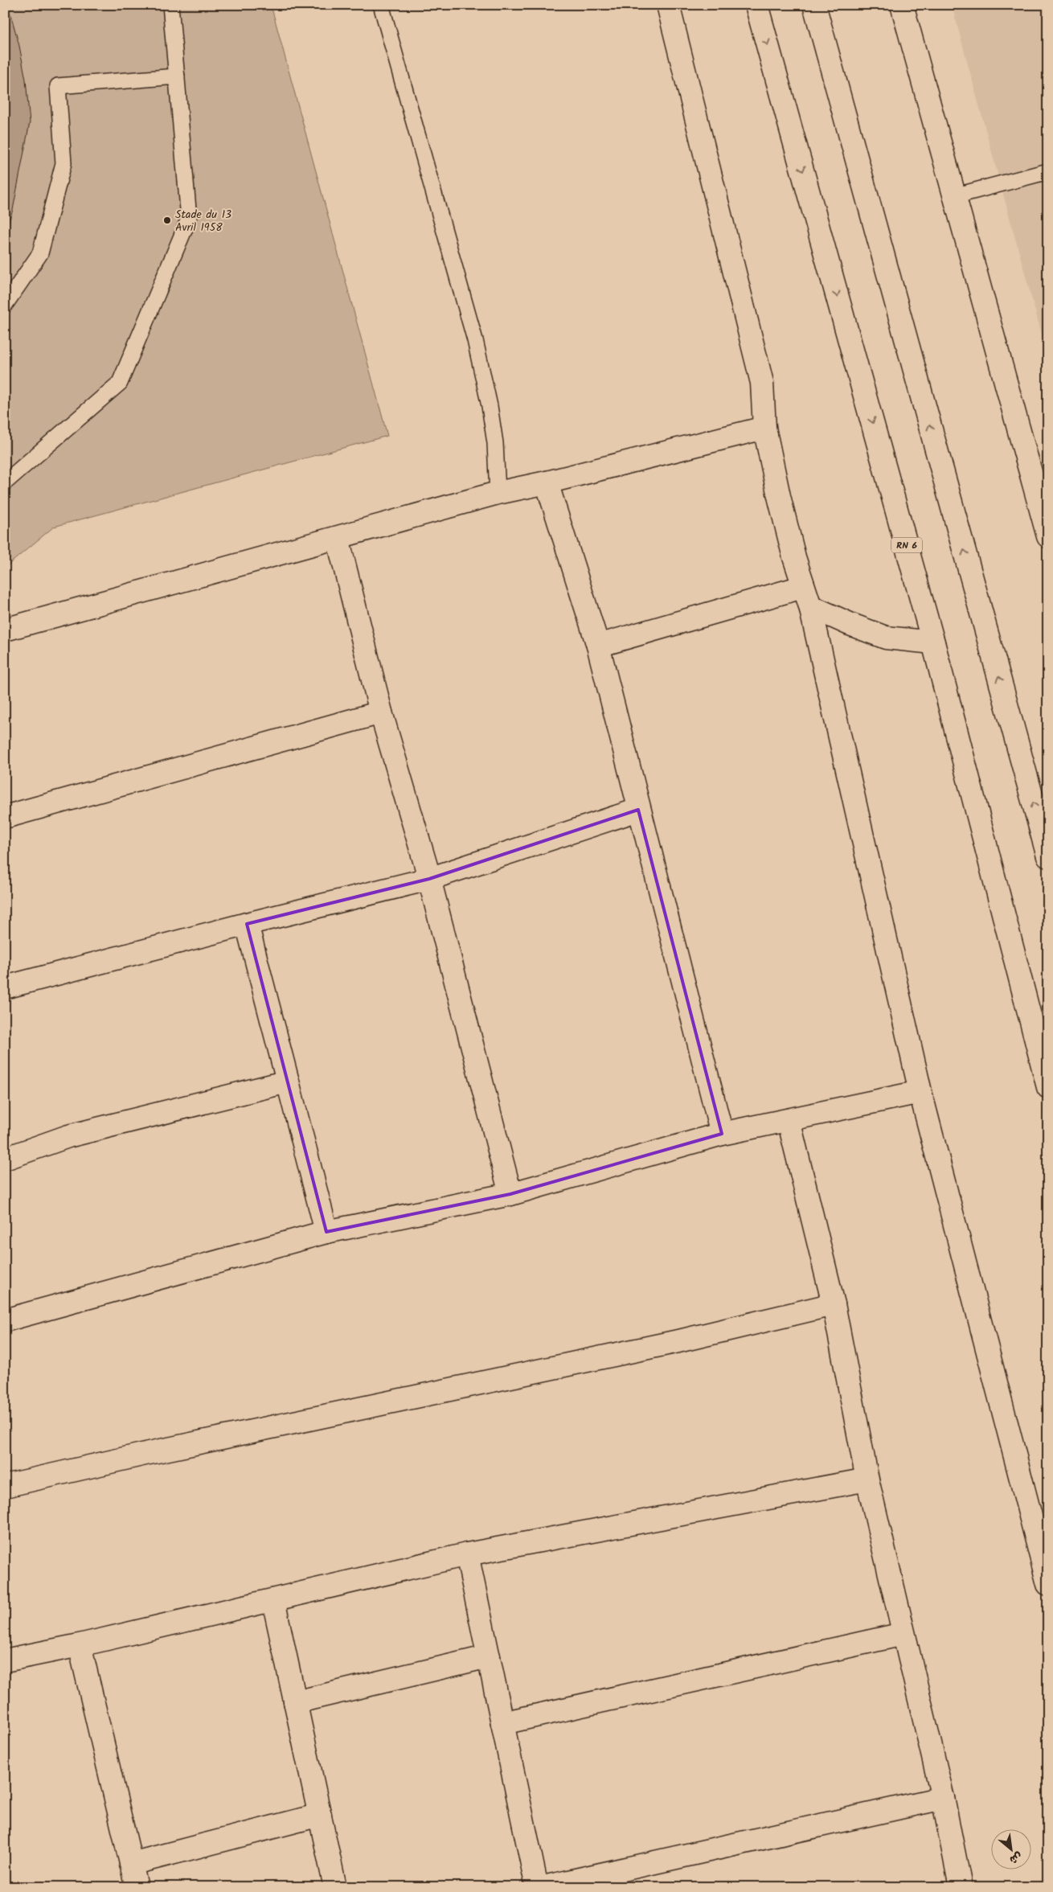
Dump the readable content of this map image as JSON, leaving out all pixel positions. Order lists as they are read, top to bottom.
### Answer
{
  "streets": {
    "street": ["RN 6"]
  },
  "places": ["Stade du 13 Avril 1958"],
  "north": "bottom right"
}
